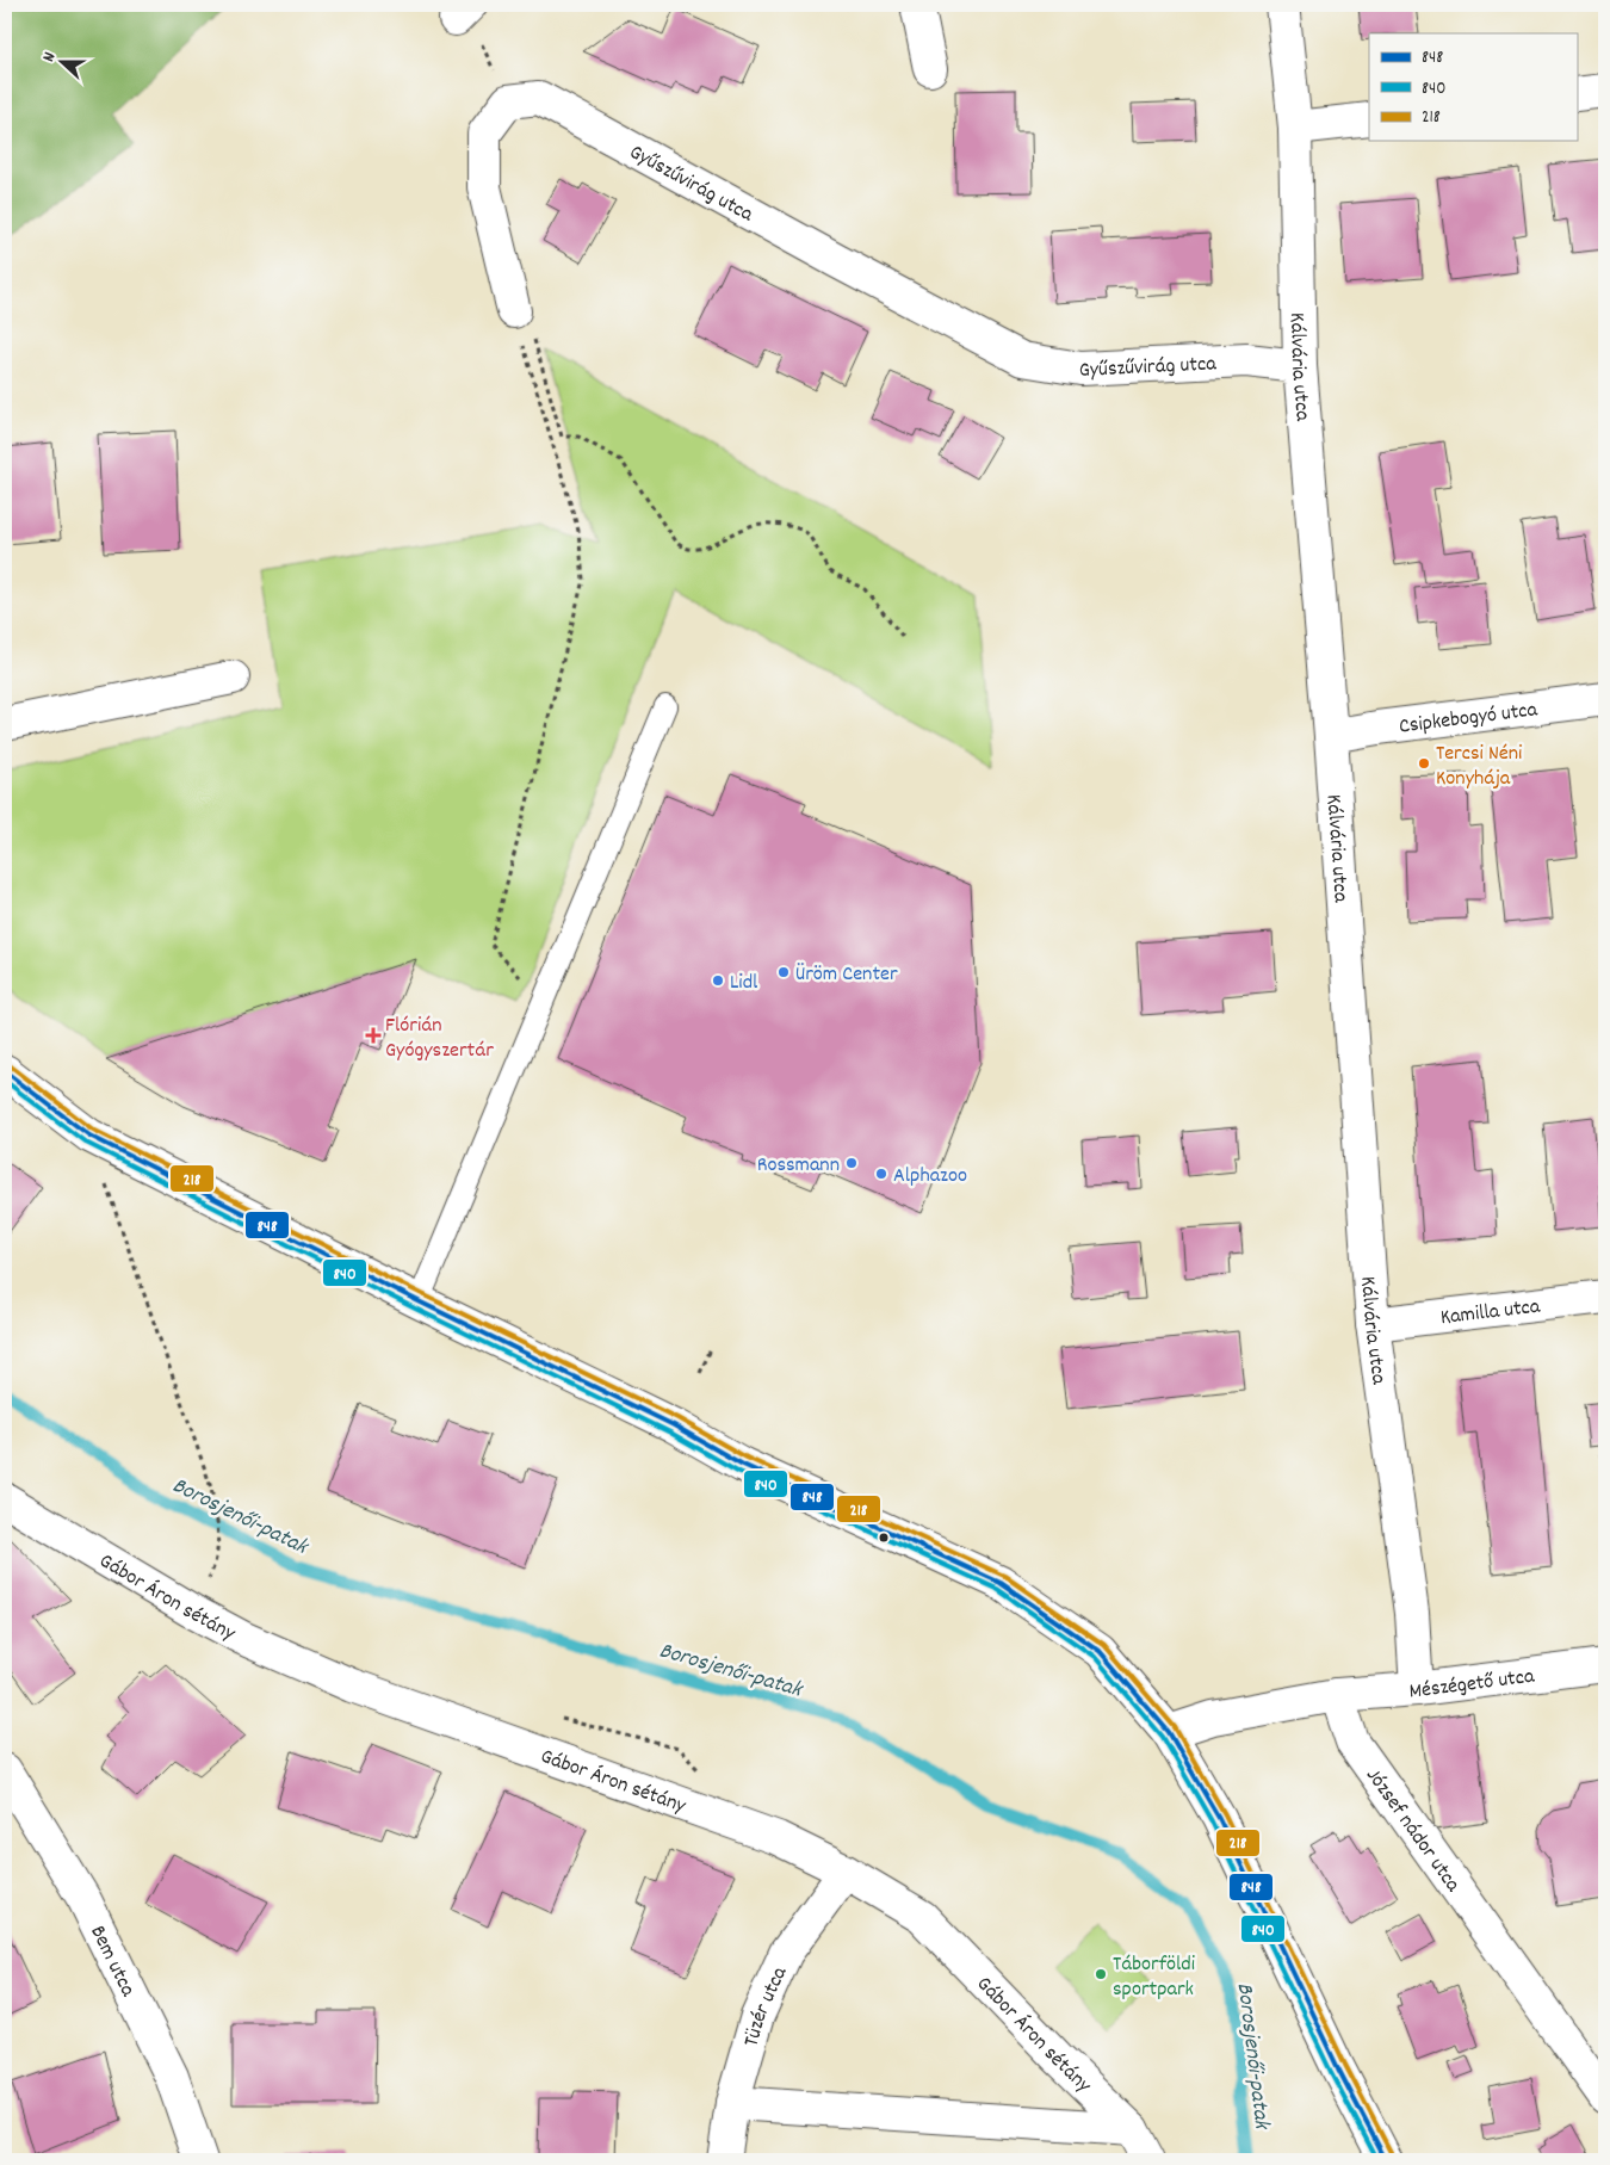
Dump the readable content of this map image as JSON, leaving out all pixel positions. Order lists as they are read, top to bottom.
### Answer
{
  "streets": {
    "street": [
      "Gyűszűvirág utca",
      "Kálvária utca",
      "Csipkebogyó utca",
      "Kamilla utca",
      "Gábor Áron sétány",
      "Mészégető utca",
      "József nádor utca",
      "Bem utca",
      "Tüzér utca"
    ]
  },
  "crossings": [
    ["Gyűszűvirág utca", "Kálvária utca"],
    ["Kálvária utca", "Csipkebogyó utca"],
    ["Kálvária utca", "Kamilla utca"],
    ["Kálvária utca", "Mészégető utca"],
    ["Gábor Áron sétány", "Tüzér utca"],
    ["Mészégető utca", "József nádor utca"]
  ],
  "water": ["Borosjenői-patak"],
  "places": {
    "other": [
      "Tercsi Néni Konyhája",
      "Üröm Center",
      "Lidl",
      "Rossmann",
      "Alphazoo",
      "Táborföldi sportpark"
    ],
    "health": ["Flórián Gyógyszertár"]
  },
  "lines": ["transit line 218", "transit line 848", "transit line 840"],
  "legend": ["848", "840", "218"],
  "north": "left"
}
